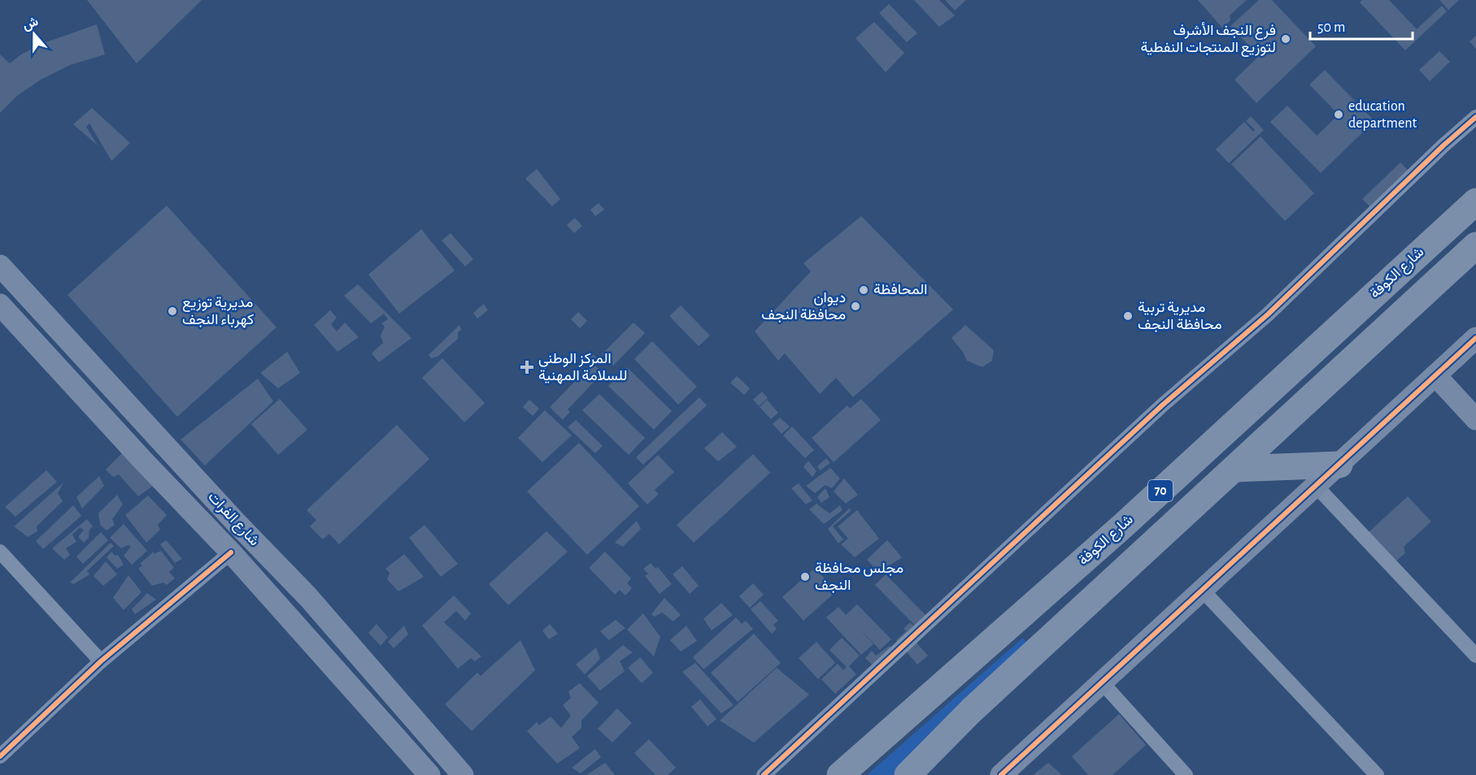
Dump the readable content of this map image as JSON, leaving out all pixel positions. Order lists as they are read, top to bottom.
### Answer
{
  "streets": {
    "highway": ["شارع الكوفة", "70"],
    "main road": ["شارع الفرات"]
  },
  "places": {
    "other": [
      "فرع النجف الأشرف لتوزيع المنتجات النفطية",
      "education department",
      "المحافظة",
      "ديوان محافظة النجف",
      "مديرية توزيع كهرباء النجف",
      "مديرية تربية محافظة النجف",
      "مجلس محافظة النجف"
    ],
    "health": ["المركز الوطني للسلامة المهنية"]
  },
  "scale_bar": "50 m",
  "north": "top"
}
